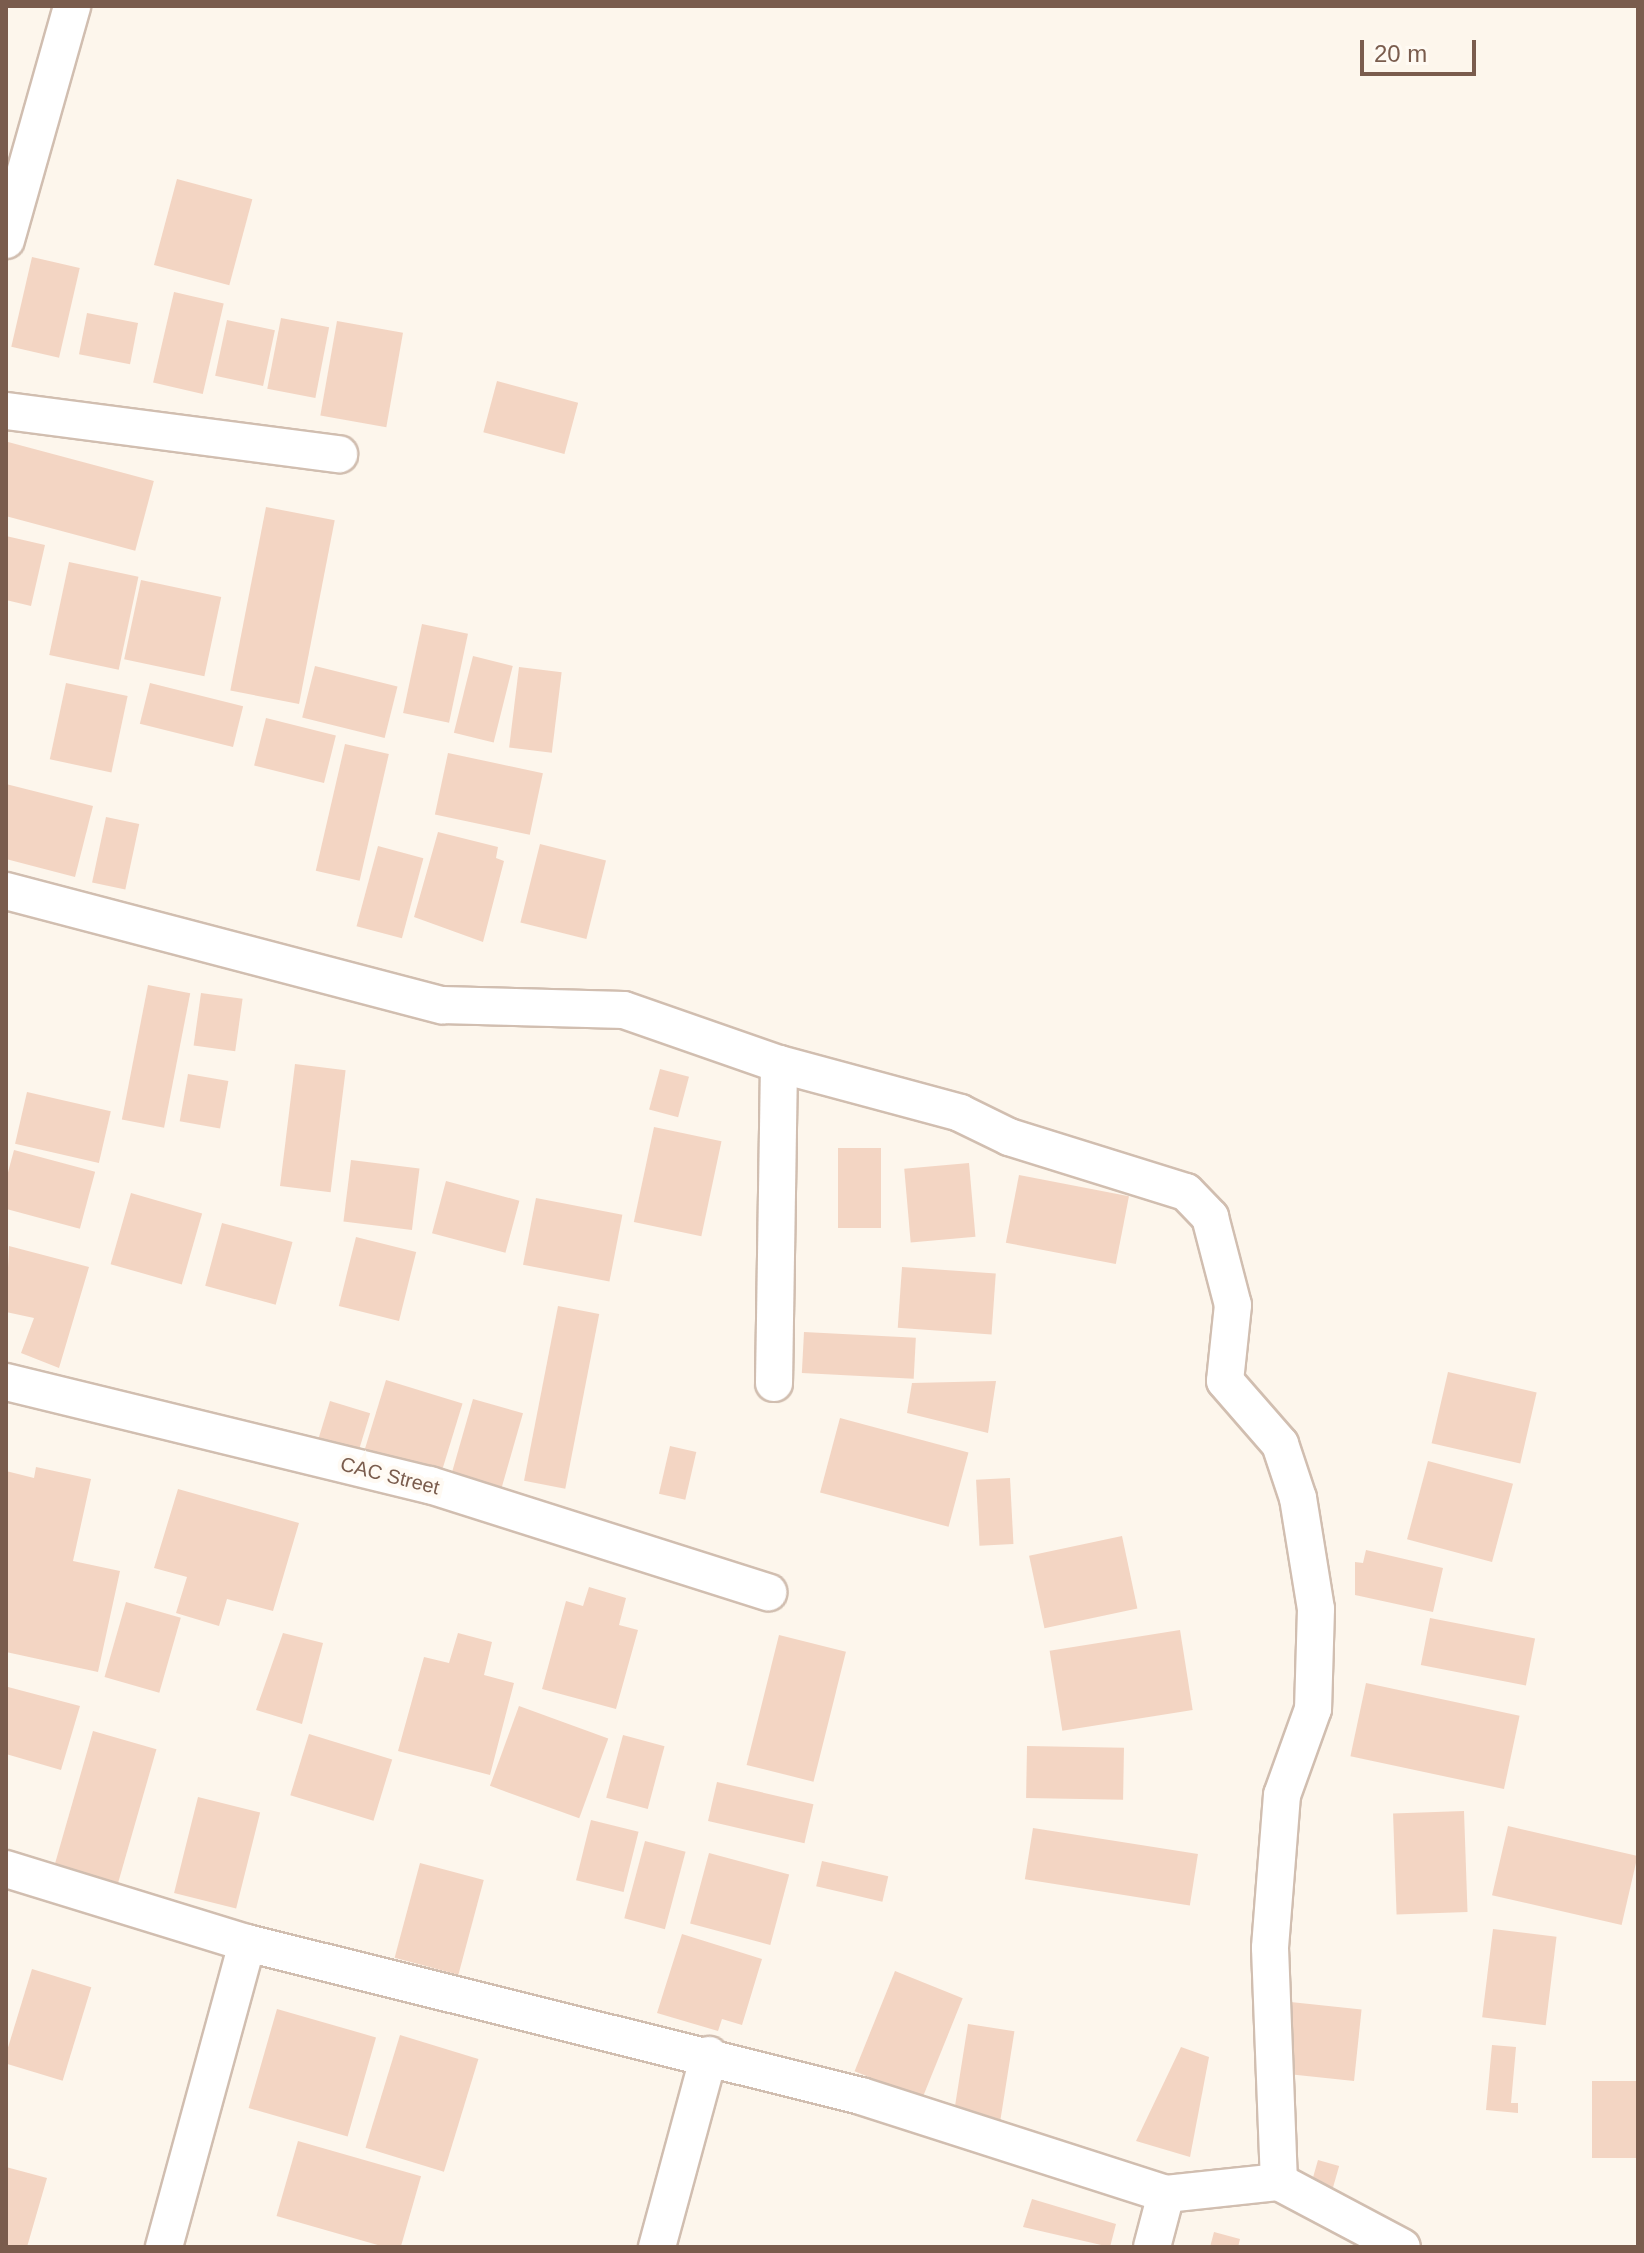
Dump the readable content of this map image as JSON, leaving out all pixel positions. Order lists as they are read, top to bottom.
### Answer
{
  "streets": {
    "street": ["CAC Street"]
  },
  "scale_bar": "20 m"
}
